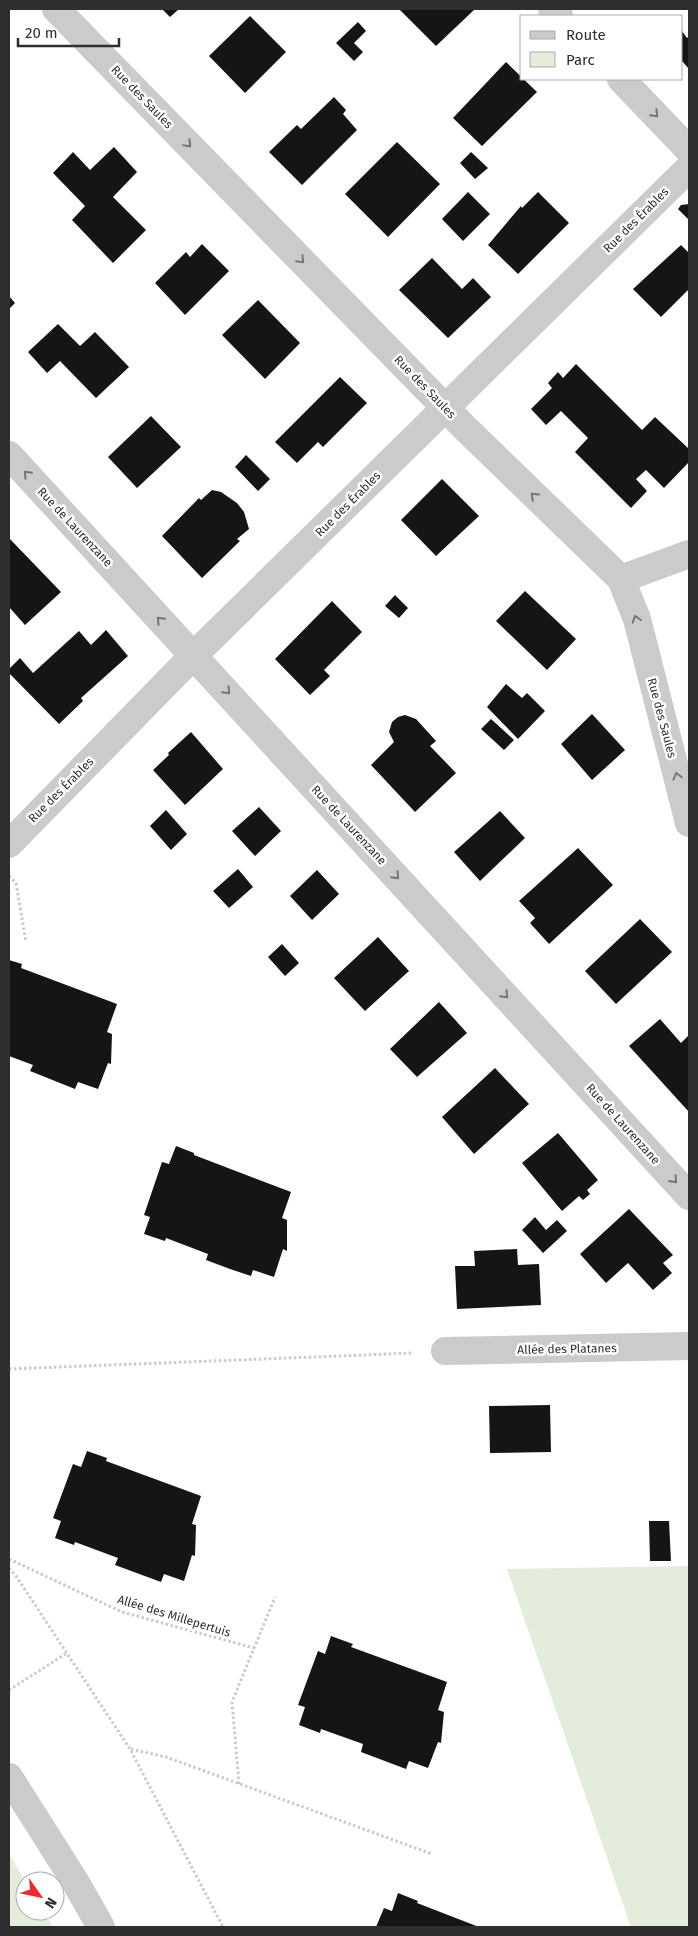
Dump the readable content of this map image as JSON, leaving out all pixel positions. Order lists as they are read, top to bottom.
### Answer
{
  "streets": {
    "street": [
      "Rue des Saules",
      "Rue des Érables",
      "Rue de Laurenzane",
      "Allée des Platanes"
    ],
    "path": ["Allée des Millepertuis"]
  },
  "crossings": [
    ["Rue des Saules", "Rue des Érables"],
    ["Rue des Érables", "Rue de Laurenzane"]
  ],
  "legend": ["Route", "Parc"],
  "scale_bar": "20 m",
  "north": "bottom right"
}
